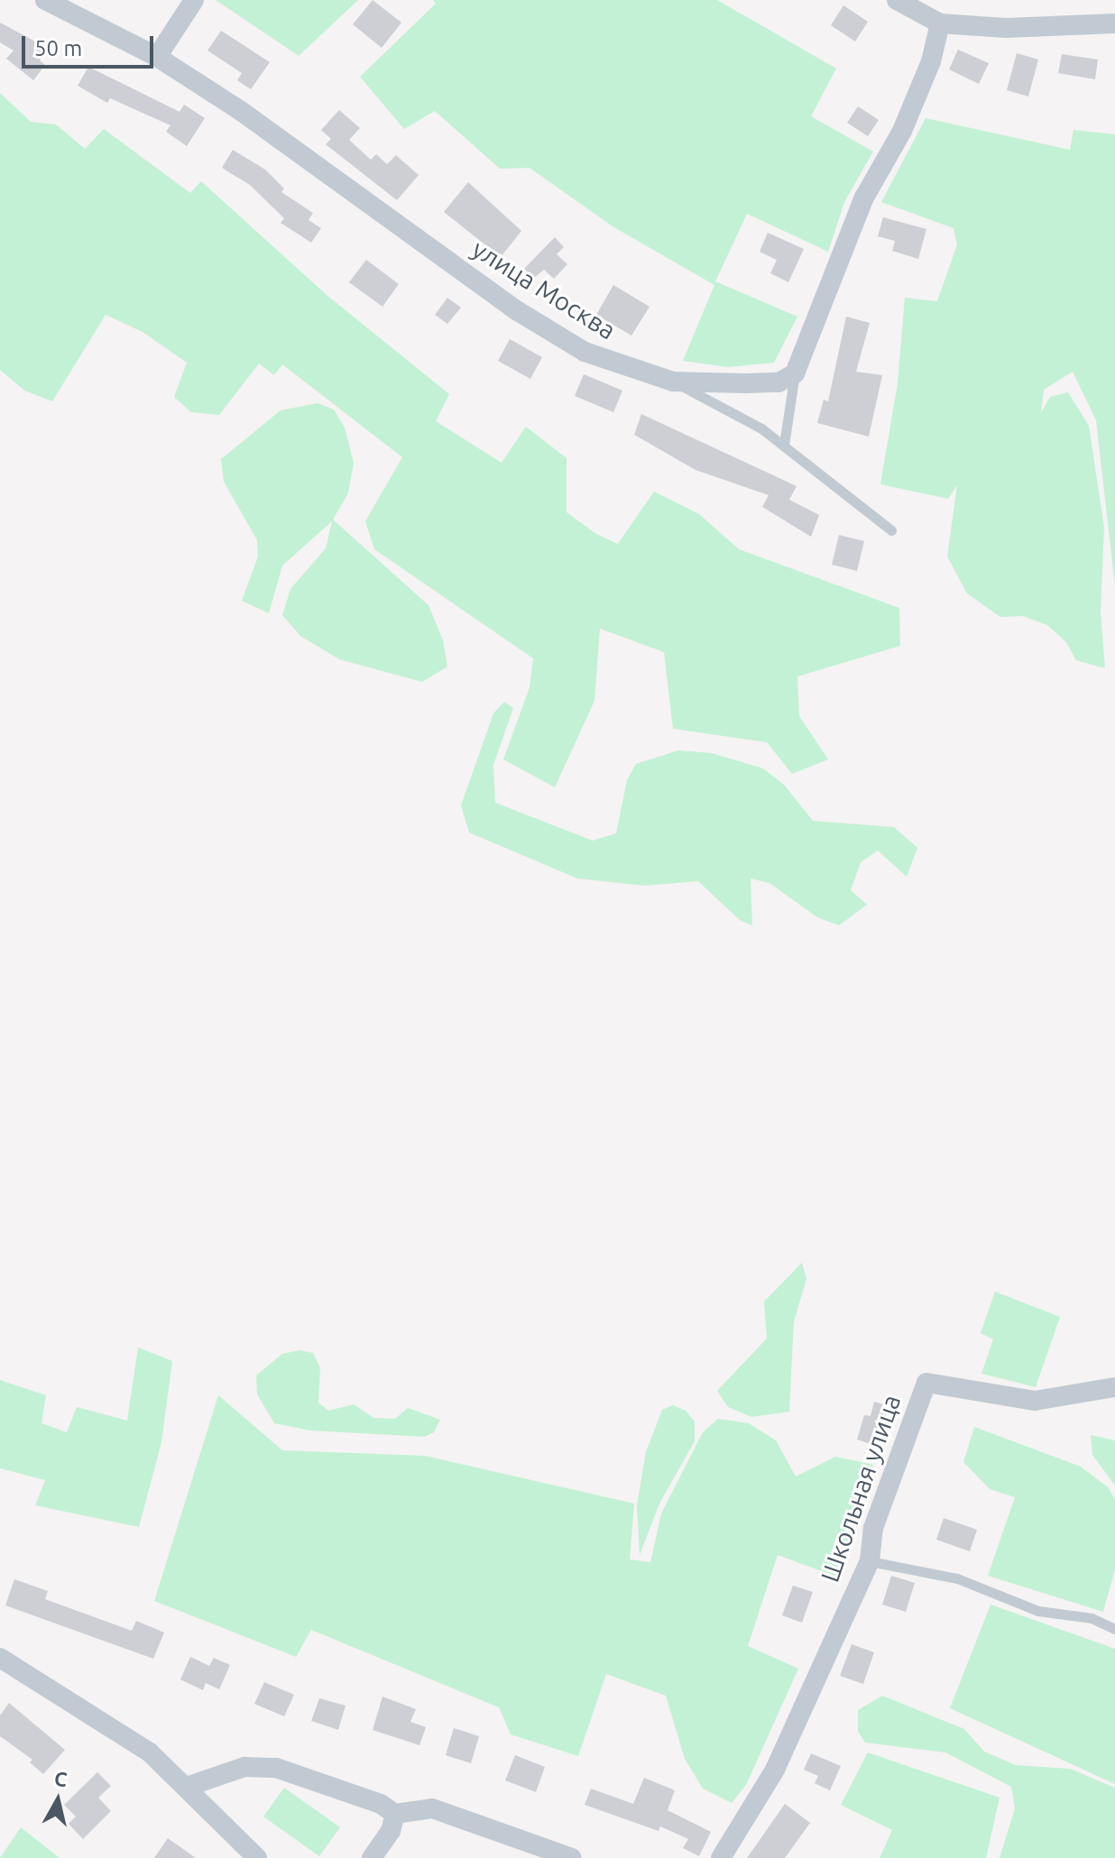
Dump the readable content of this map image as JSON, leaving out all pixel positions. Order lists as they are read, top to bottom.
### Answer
{
  "streets": {
    "street": ["улица Москва", "Школьная улица"]
  },
  "scale_bar": "50 m",
  "north": "top"
}
